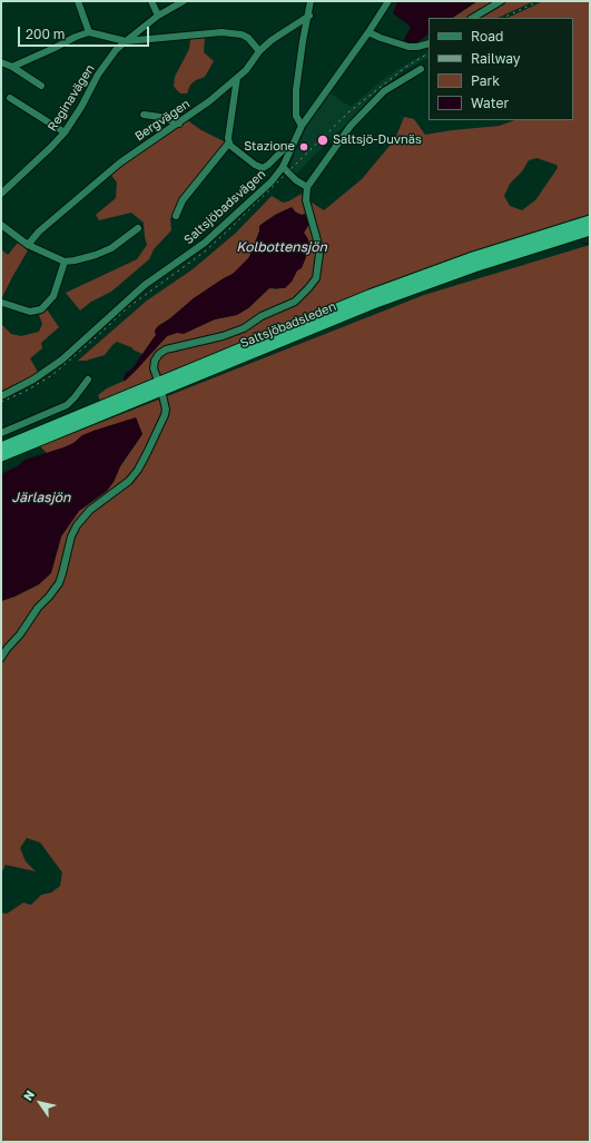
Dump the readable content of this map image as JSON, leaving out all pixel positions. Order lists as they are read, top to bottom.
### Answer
{
  "streets": {
    "highway": ["Saltsjöbadsleden"],
    "street": ["Reginavägen", "Bergvägen", "Saltsjöbadsvägen"]
  },
  "water": ["Kolbottensjön", "Järlasjön"],
  "places": ["Saltsjö-Duvnäs", "Stazione"],
  "legend": [
    "Road",
    "Railway",
    "Park",
    "Water"
  ],
  "scale_bar": "200 m",
  "north": "top left"
}
